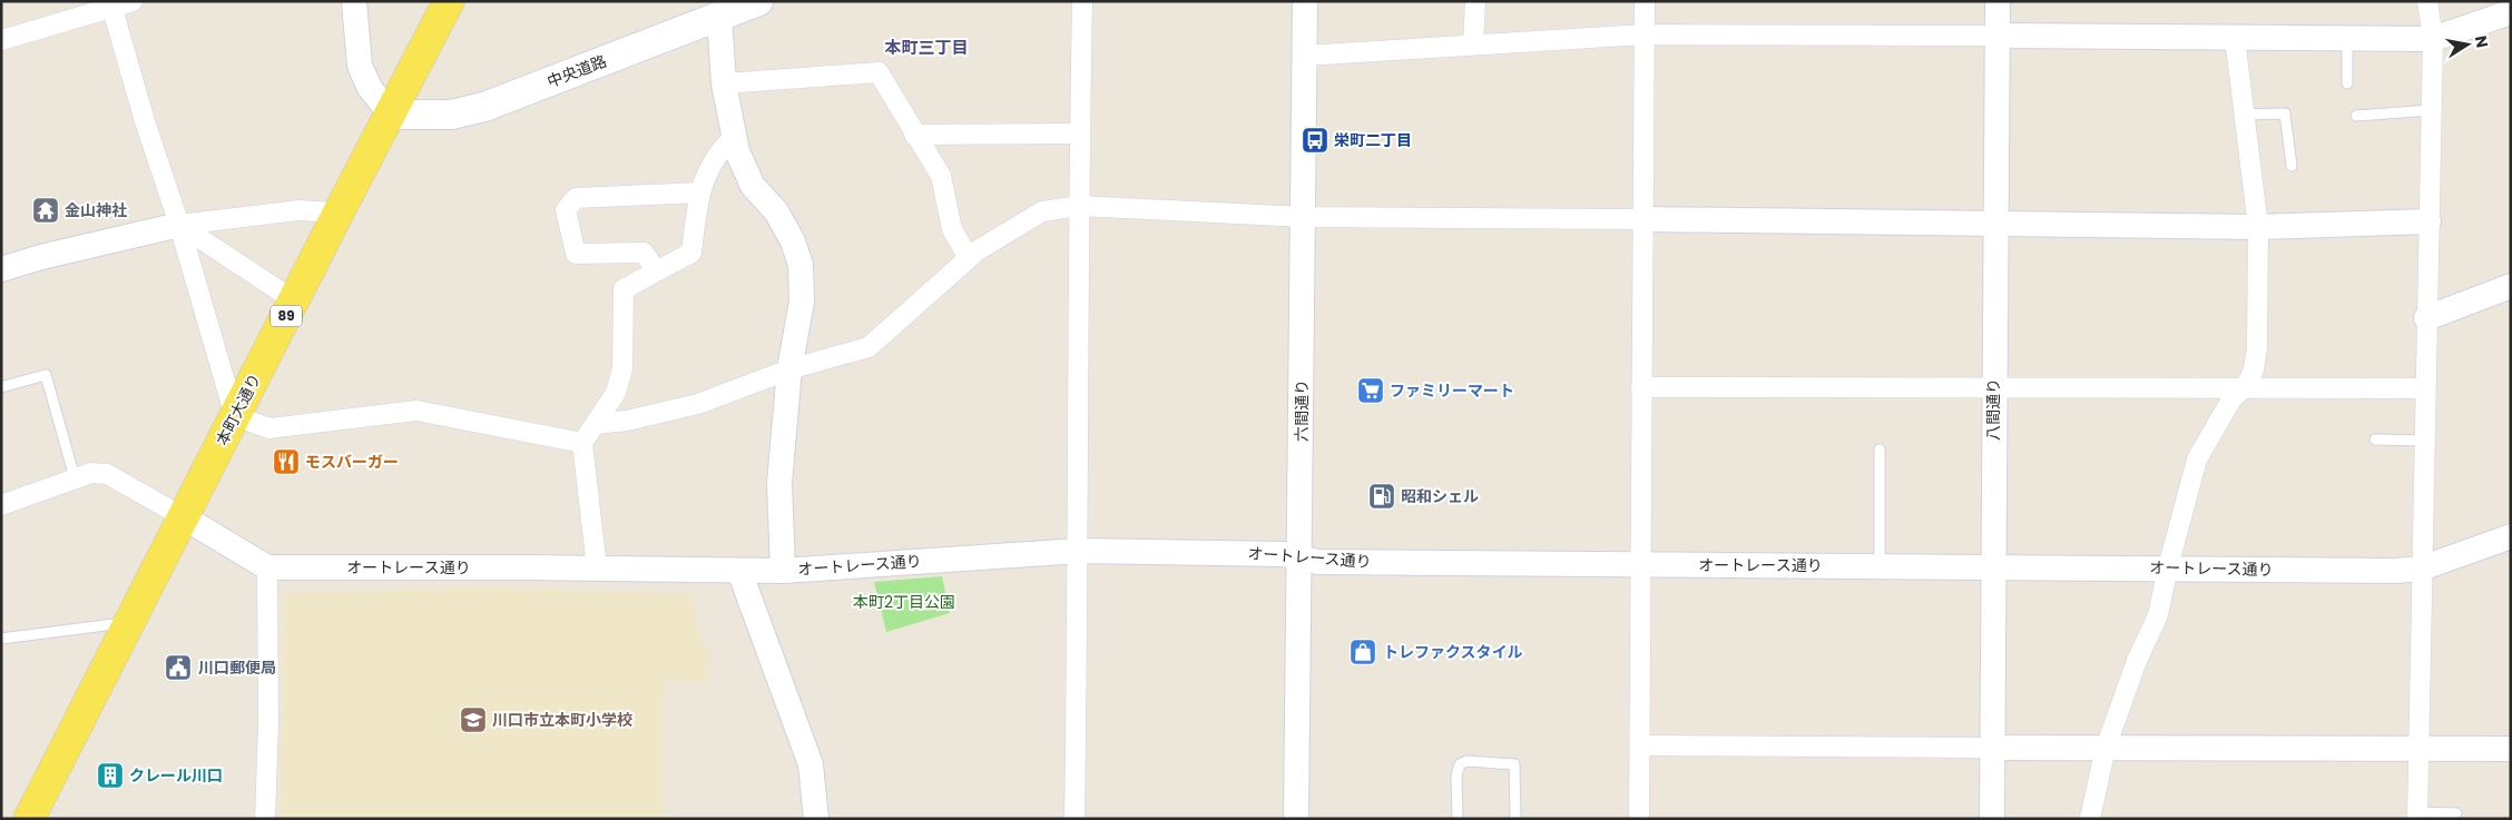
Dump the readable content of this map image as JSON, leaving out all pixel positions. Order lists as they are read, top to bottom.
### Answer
{
  "streets": {
    "main road": ["中央道路", "89", "本町大通り"],
    "street": ["八間通り", "六間通り", "オートレース通り"]
  },
  "crossings": [
    ["中央道路", "本町大通り"],
    ["八間通り", "オートレース通り"],
    ["六間通り", "オートレース通り"]
  ],
  "districts": ["本町三丁目"],
  "parks": ["本町2丁目公園"],
  "places": {
    "bus stop": ["栄町二丁目"],
    "temple": ["金山神社"],
    "supermarket": ["ファミリーマート"],
    "restaurant": ["モスバーガー"],
    "fuel station": ["昭和シェル"],
    "shop": ["トレファクスタイル"],
    "public building": ["川口郵便局"],
    "school or university": ["川口市立本町小学校"],
    "building": ["クレール川口"]
  },
  "north": "right"
}
